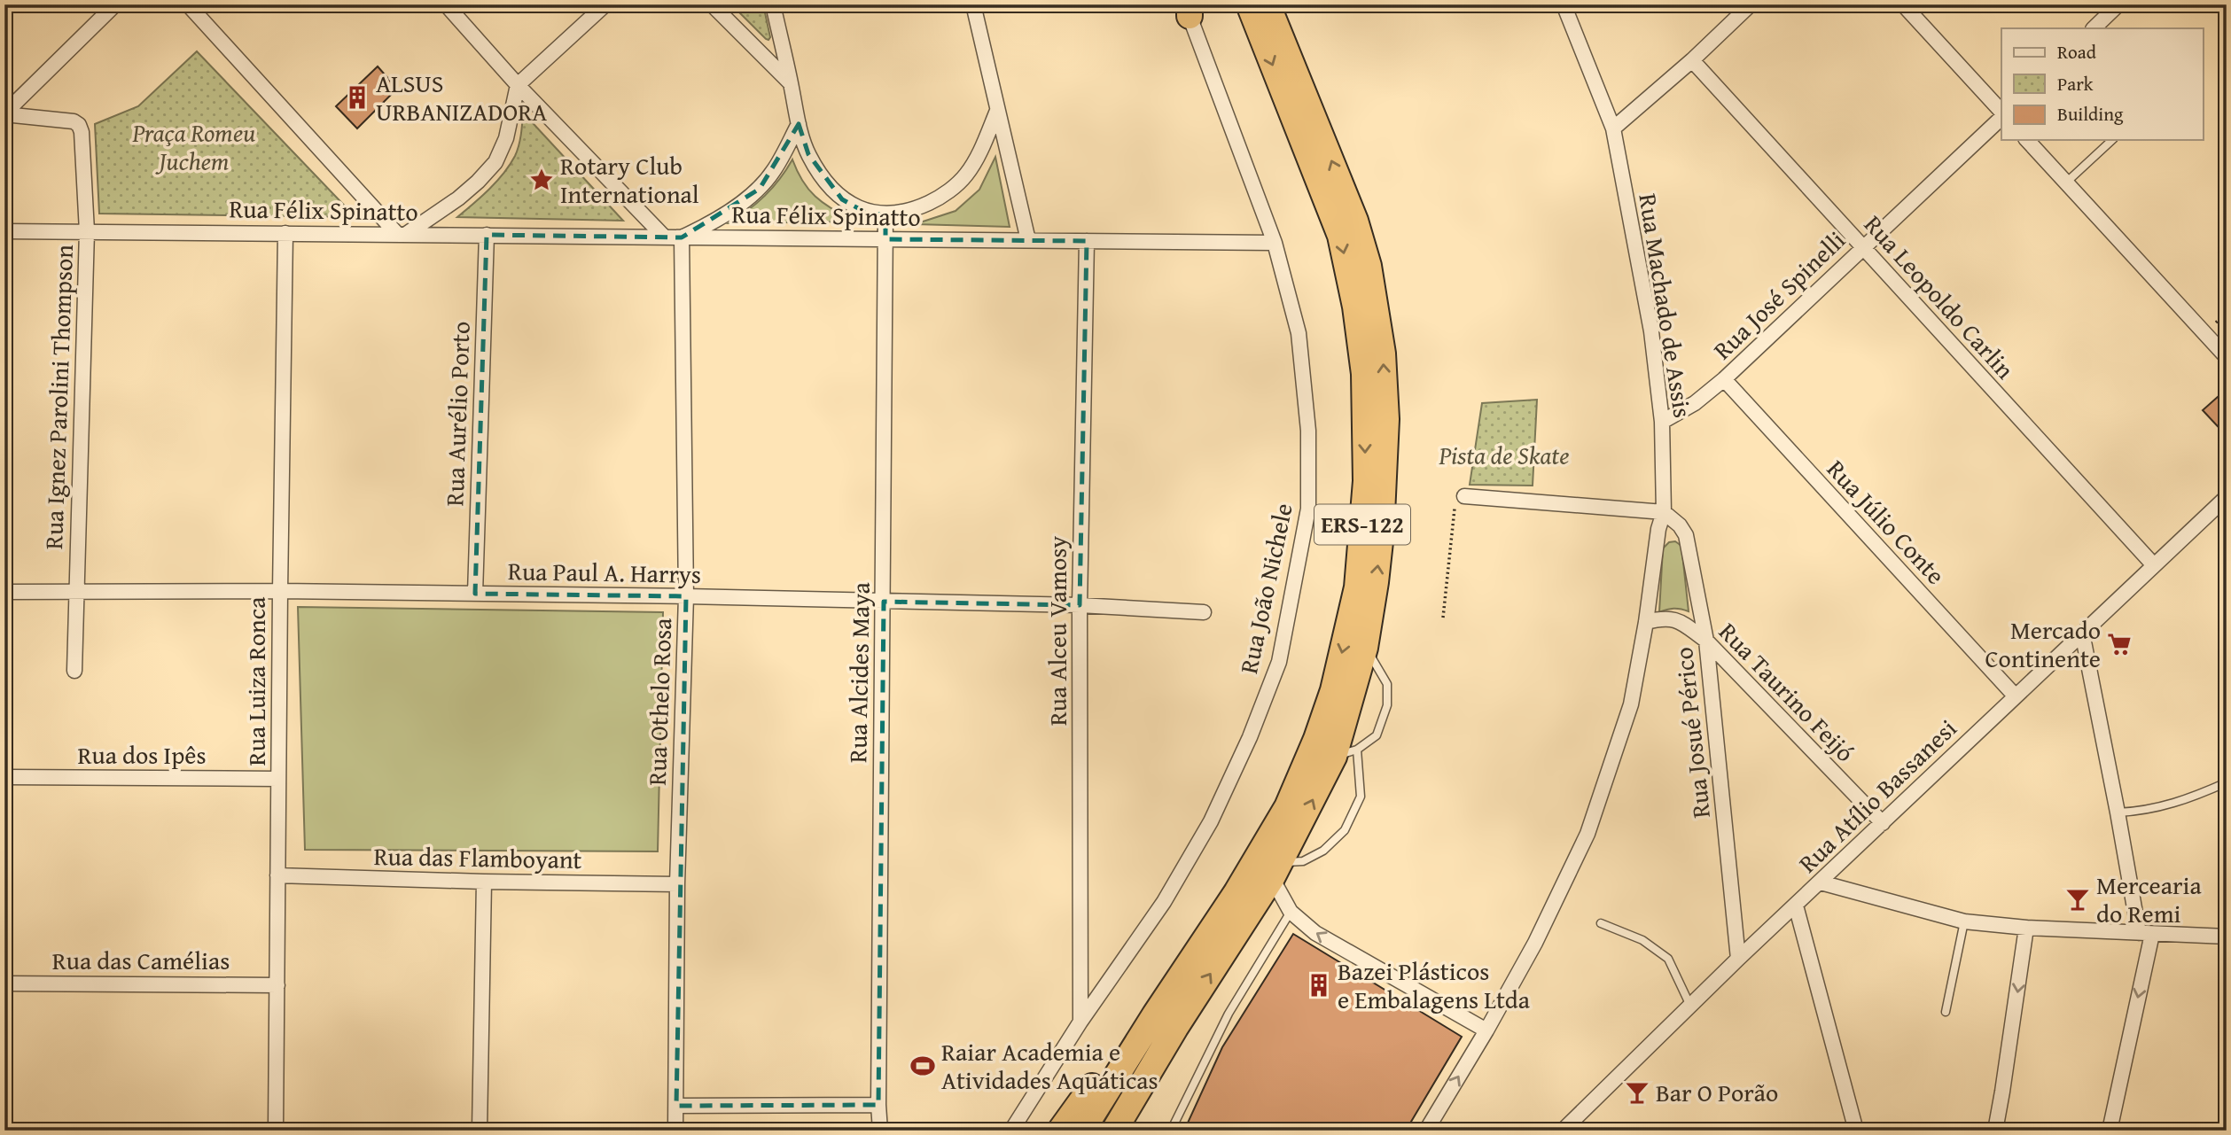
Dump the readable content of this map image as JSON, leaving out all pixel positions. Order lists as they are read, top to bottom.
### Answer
{
  "streets": {
    "highway": ["ERS-122"],
    "street": [
      "Rua Félix Spinatto",
      "Rua José Spinelli",
      "Rua Leopoldo Carlin",
      "Rua Machado de Assis",
      "Rua Ignez Parolini Thompson",
      "Rua Aurélio Porto",
      "Rua Júlio Conte",
      "Rua Paul A. Harrys",
      "Rua João Nichele",
      "Rua Alceu Vamosy",
      "Rua Alcides Maya",
      "Rua Luiza Ronca",
      "Rua Taurino Feijó",
      "Rua Othelo Rosa",
      "Rua Josué Périco",
      "Rua dos Ipês",
      "Rua Atílio Bassanesi",
      "Rua das Flamboyant",
      "Rua das Camélias"
    ]
  },
  "crossings": [
    ["Rua Félix Spinatto", "Rua Ignez Parolini Thompson"],
    ["Rua Félix Spinatto", "Rua Aurélio Porto"],
    ["Rua Félix Spinatto", "Rua João Nichele"],
    ["Rua Félix Spinatto", "Rua Alceu Vamosy"],
    ["Rua Félix Spinatto", "Rua Alcides Maya"],
    ["Rua Félix Spinatto", "Rua Luiza Ronca"],
    ["Rua Félix Spinatto", "Rua Othelo Rosa"],
    ["Rua José Spinelli", "Rua Leopoldo Carlin"],
    ["Rua José Spinelli", "Rua Machado de Assis"],
    ["Rua José Spinelli", "Rua Júlio Conte"],
    ["Rua Leopoldo Carlin", "Rua Atílio Bassanesi"],
    ["Rua Machado de Assis", "Rua Taurino Feijó"],
    ["Rua Machado de Assis", "Rua Josué Périco"],
    ["Rua Ignez Parolini Thompson", "Rua Paul A. Harrys"],
    ["Rua Aurélio Porto", "Rua Paul A. Harrys"],
    ["Rua Júlio Conte", "Rua Atílio Bassanesi"],
    ["Rua Paul A. Harrys", "Rua Alceu Vamosy"],
    ["Rua Paul A. Harrys", "Rua Alcides Maya"],
    ["Rua Paul A. Harrys", "Rua Luiza Ronca"],
    ["Rua Paul A. Harrys", "Rua Othelo Rosa"],
    ["Rua João Nichele", "Rua Alceu Vamosy"],
    ["Rua Luiza Ronca", "Rua dos Ipês"],
    ["Rua Luiza Ronca", "Rua das Flamboyant"],
    ["Rua Luiza Ronca", "Rua das Camélias"],
    ["Rua Taurino Feijó", "Rua Josué Périco"],
    ["Rua Taurino Feijó", "Rua Atílio Bassanesi"],
    ["Rua Othelo Rosa", "Rua das Flamboyant"],
    ["Rua Josué Périco", "Rua Atílio Bassanesi"]
  ],
  "parks": ["Praça Romeu Juchem", "Pista de Skate"],
  "places": {
    "building": ["ALSUS URBANIZADORA", "Bazei Plásticos e Embalagens Ltda"],
    "place": ["Rotary Club International"],
    "supermarket": ["Mercado Continente"],
    "bar": ["Mercearia do Remi", "Bar O Porão"],
    "sports": ["Raiar Academia e Atividades Aquáticas"]
  },
  "legend": ["Road", "Park", "Building"]
}
